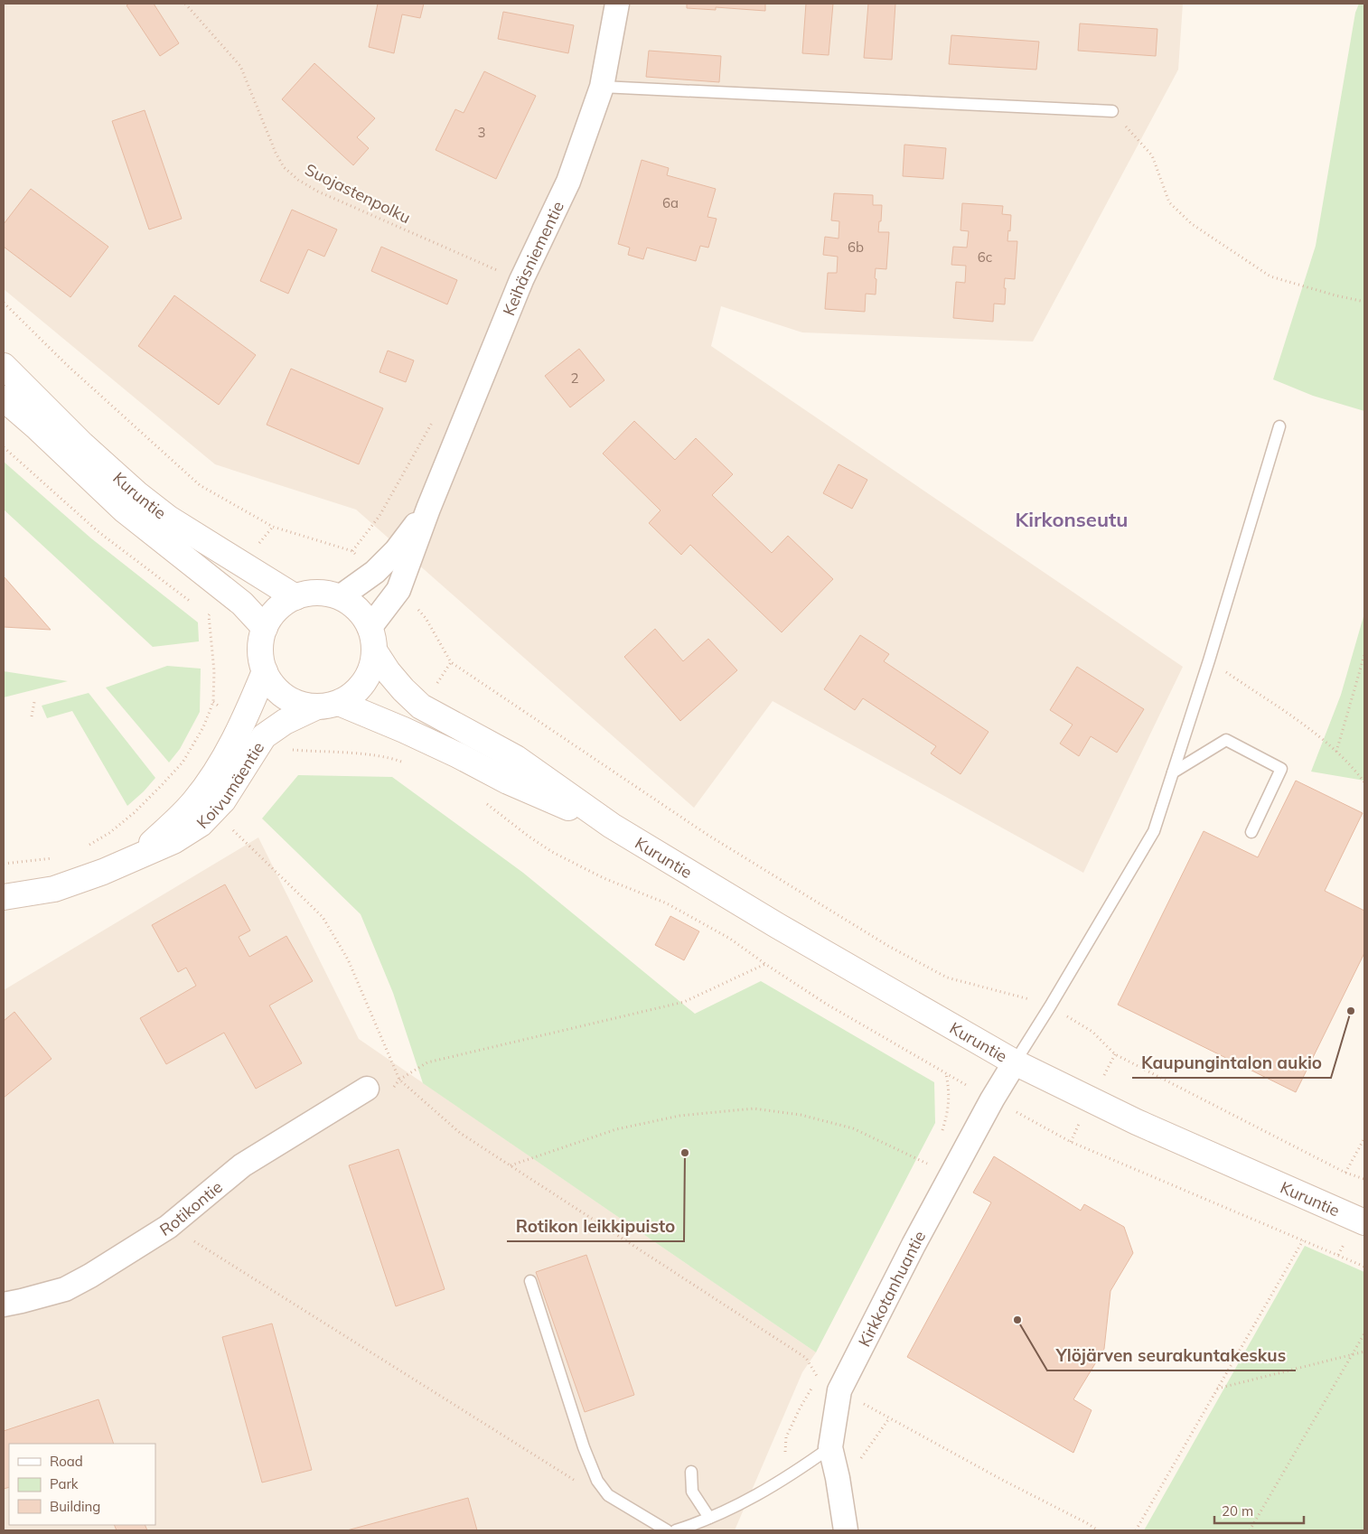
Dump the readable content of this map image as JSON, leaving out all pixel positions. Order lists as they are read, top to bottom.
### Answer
{
  "streets": {
    "main road": ["Kuruntie", "Koivumäentie"],
    "street": ["Keihäsniementie", "Rotikontie", "Kirkkotanhuantie"],
    "path": ["Suojastenpolku"]
  },
  "crossings": [
    ["Keihäsniementie", "Kuruntie"],
    ["Keihäsniementie", "Koivumäentie"],
    ["Kuruntie", "Koivumäentie"],
    ["Kuruntie", "Kirkkotanhuantie"]
  ],
  "districts": ["Kirkonseutu"],
  "places": ["Kaupungintalon aukio", "Rotikon leikkipuisto", "Ylöjärven seurakuntakeskus"],
  "house_numbers": [
    "3",
    "6a",
    "6b",
    "6c",
    "2"
  ],
  "legend": ["Road", "Park", "Building"],
  "scale_bar": "20 m"
}
